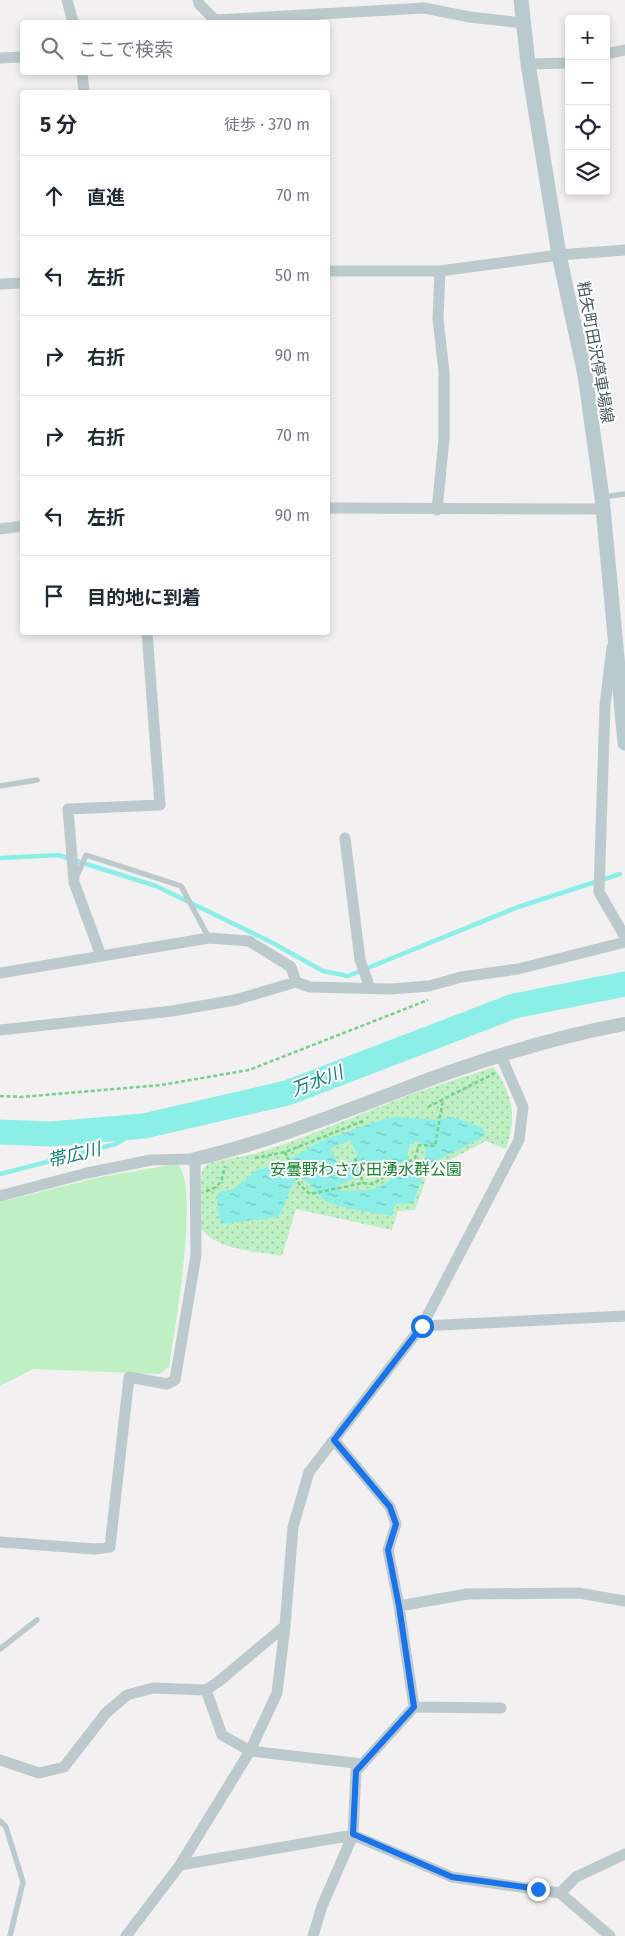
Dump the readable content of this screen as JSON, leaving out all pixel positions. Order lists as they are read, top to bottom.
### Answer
{
  "streets": {
    "main road": ["粕矢町田沢停車場線"]
  },
  "water": ["万水川", "帯広川"],
  "parks": ["安曇野わさび田湧水群公園"],
  "page": {
    "map_buttons": ["+", "−"],
    "search": "ここで検索",
    "heading": ["5 分", "徒歩 · 370 m"],
    "list": [
      ["直進", "70 m"],
      ["左折", "50 m"],
      ["右折", "90 m"],
      ["右折", "70 m"],
      ["左折", "90 m"],
      "目的地に到着"
    ]
  }
}
